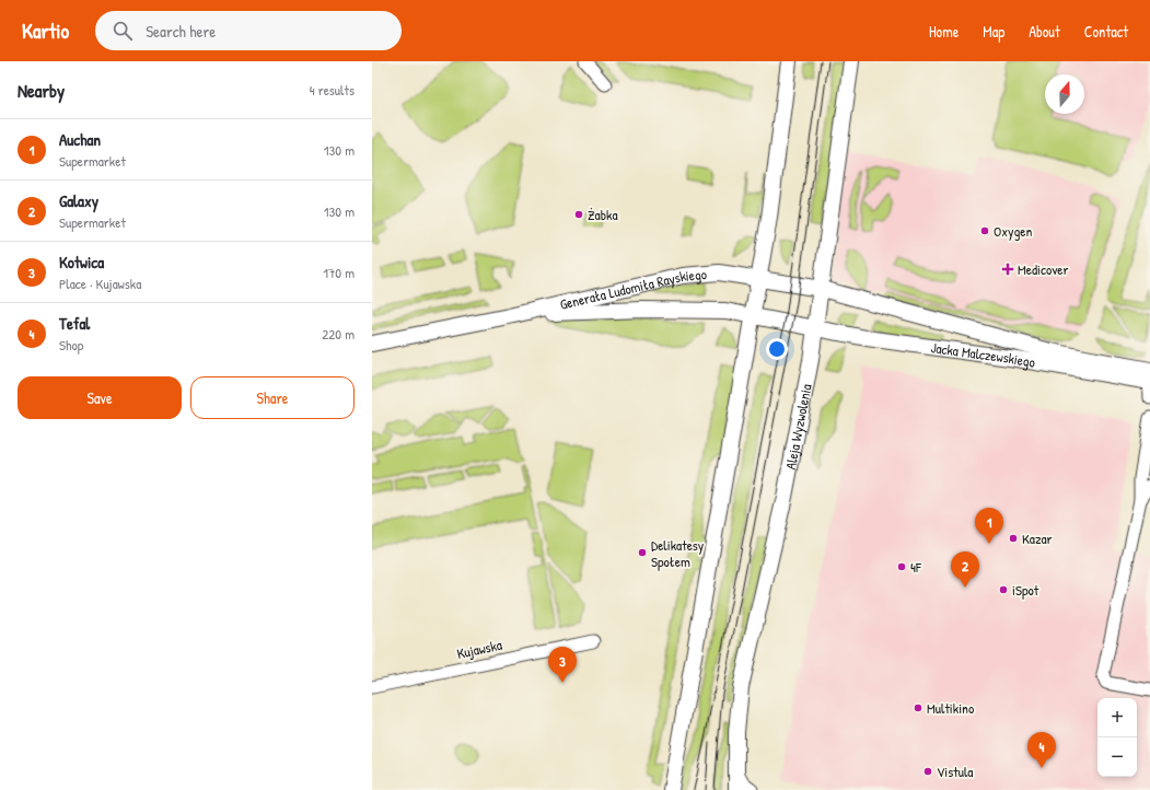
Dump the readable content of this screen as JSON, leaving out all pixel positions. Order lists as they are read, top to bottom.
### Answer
{
  "streets": {
    "street": [
      "Generała Ludomiła Rayskiego",
      "Jacka Malczewskiego",
      "Aleja Wyzwolenia",
      "Kujawska"
    ]
  },
  "crossings": [
    ["Jacka Malczewskiego", "Aleja Wyzwolenia"]
  ],
  "places": {
    "other": [
      "Żabka",
      "Oxygen",
      "Kazar",
      "Delikatesy Społem",
      "4F",
      "iSpot",
      "Multikino",
      "Vistula"
    ],
    "health": ["Medicover"]
  },
  "north": "top",
  "page": {
    "header": "Kartio",
    "search": "Search here",
    "nav": [
      "Home",
      "Map",
      "About",
      "Contact"
    ],
    "heading": ["Nearby", "4 results"],
    "list": [
      {
        "mark": "1",
        "name": "Auchan",
        "note": "Supermarket",
        "value": "130 m"
      },
      {
        "mark": "2",
        "name": "Galaxy",
        "note": "Supermarket",
        "value": "130 m"
      },
      {
        "mark": "3",
        "name": "Kotwica",
        "note": "Place · Kujawska",
        "value": "170 m"
      },
      {
        "mark": "4",
        "name": "Tefal",
        "note": "Shop",
        "value": "220 m"
      }
    ],
    "buttons": ["Save", "Share"],
    "pins": [
      "1",
      "2",
      "3",
      "4"
    ],
    "map_buttons": ["+", "−"]
  }
}
